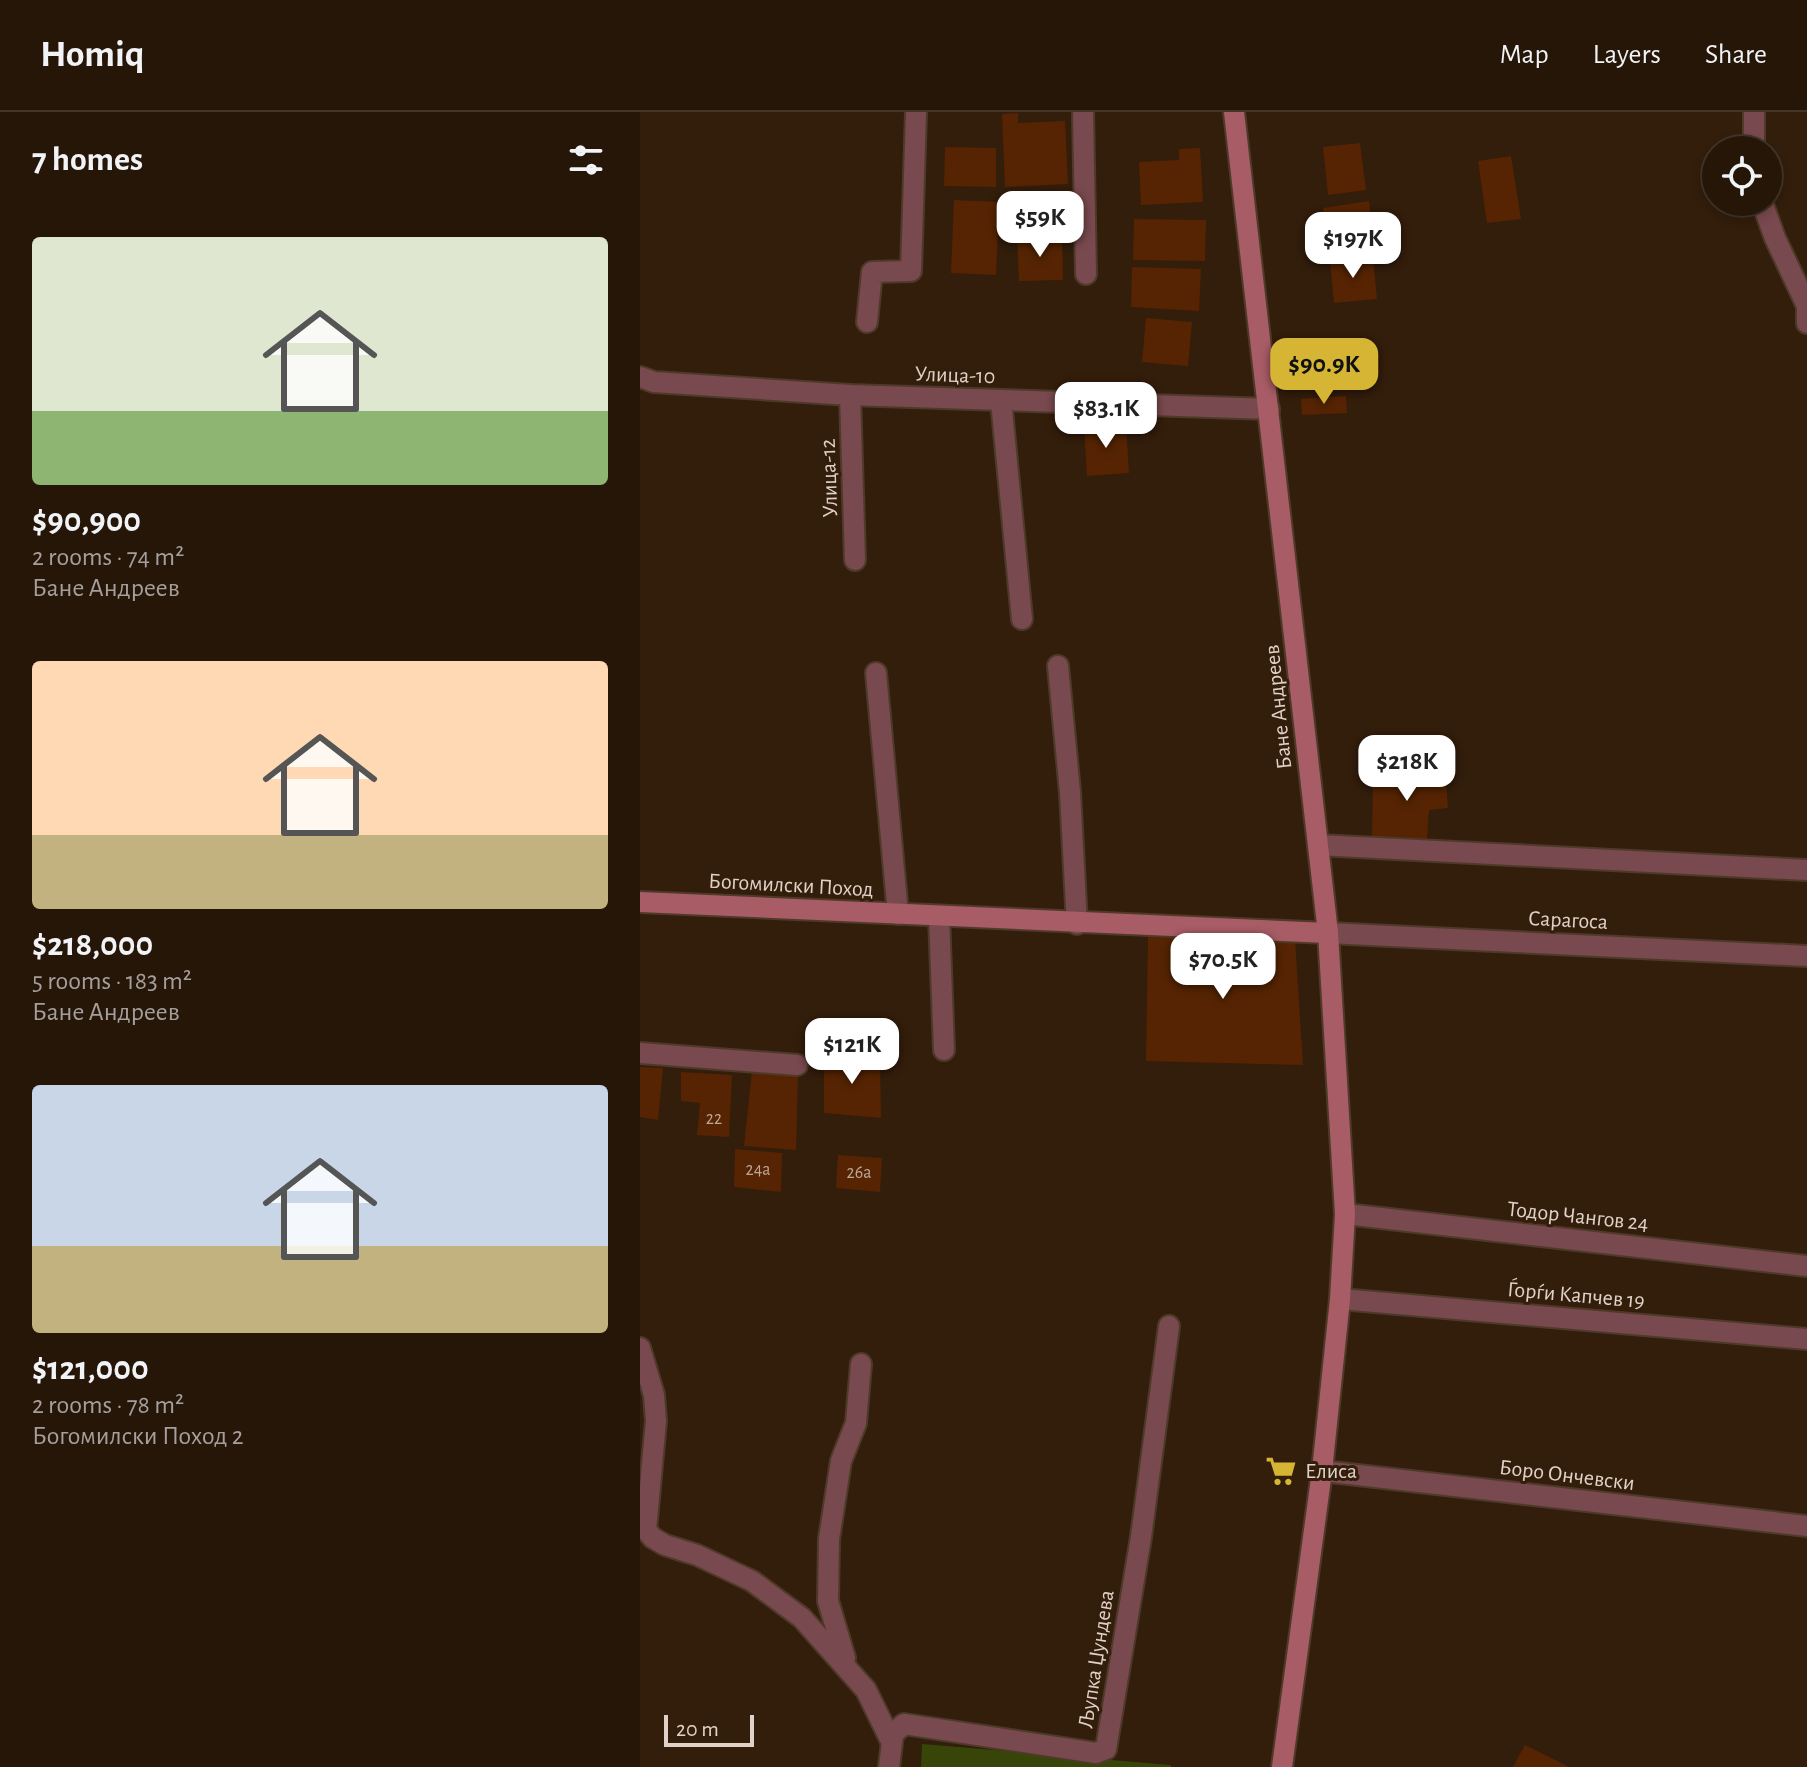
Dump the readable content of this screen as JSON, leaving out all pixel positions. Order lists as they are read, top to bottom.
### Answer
{
  "streets": {
    "street": [
      "Улица-10",
      "Улица-12",
      "Бане Андреев",
      "Богомилски Поход",
      "Сарагоса",
      "Тодор Чангов 24",
      "Ѓорѓи Капчев 19",
      "Боро Ончевски",
      "Љупка Џундева"
    ]
  },
  "crossings": [
    ["Улица-10", "Улица-12"],
    ["Улица-10", "Бане Андреев"],
    ["Бане Андреев", "Богомилски Поход"],
    ["Бане Андреев", "Сарагоса"],
    ["Бане Андреев", "Тодор Чангов 24"],
    ["Бане Андреев", "Ѓорѓи Капчев 19"],
    ["Богомилски Поход", "Сарагоса"]
  ],
  "places": {
    "supermarket": ["Елиса"]
  },
  "house_numbers": ["22", "24а", "26а"],
  "scale_bar": "20 m",
  "page": {
    "header": "Homiq",
    "nav": ["Map", "Layers", "Share"],
    "heading": "7 homes",
    "price": [
      "$59K",
      "$197K",
      "$90.9K",
      "$83.1K",
      "$218K",
      "$70.5K",
      "$121K"
    ],
    "list": [
      {
        "name": "$90,900",
        "note": "2 rooms · 74 m² · Бане Андреев"
      },
      {
        "name": "$218,000",
        "note": "5 rooms · 183 m² · Бане Андреев"
      },
      {
        "name": "$121,000",
        "note": "2 rooms · 78 m² · Богомилски Поход 2"
      }
    ],
    "scale": "20 m"
  }
}
